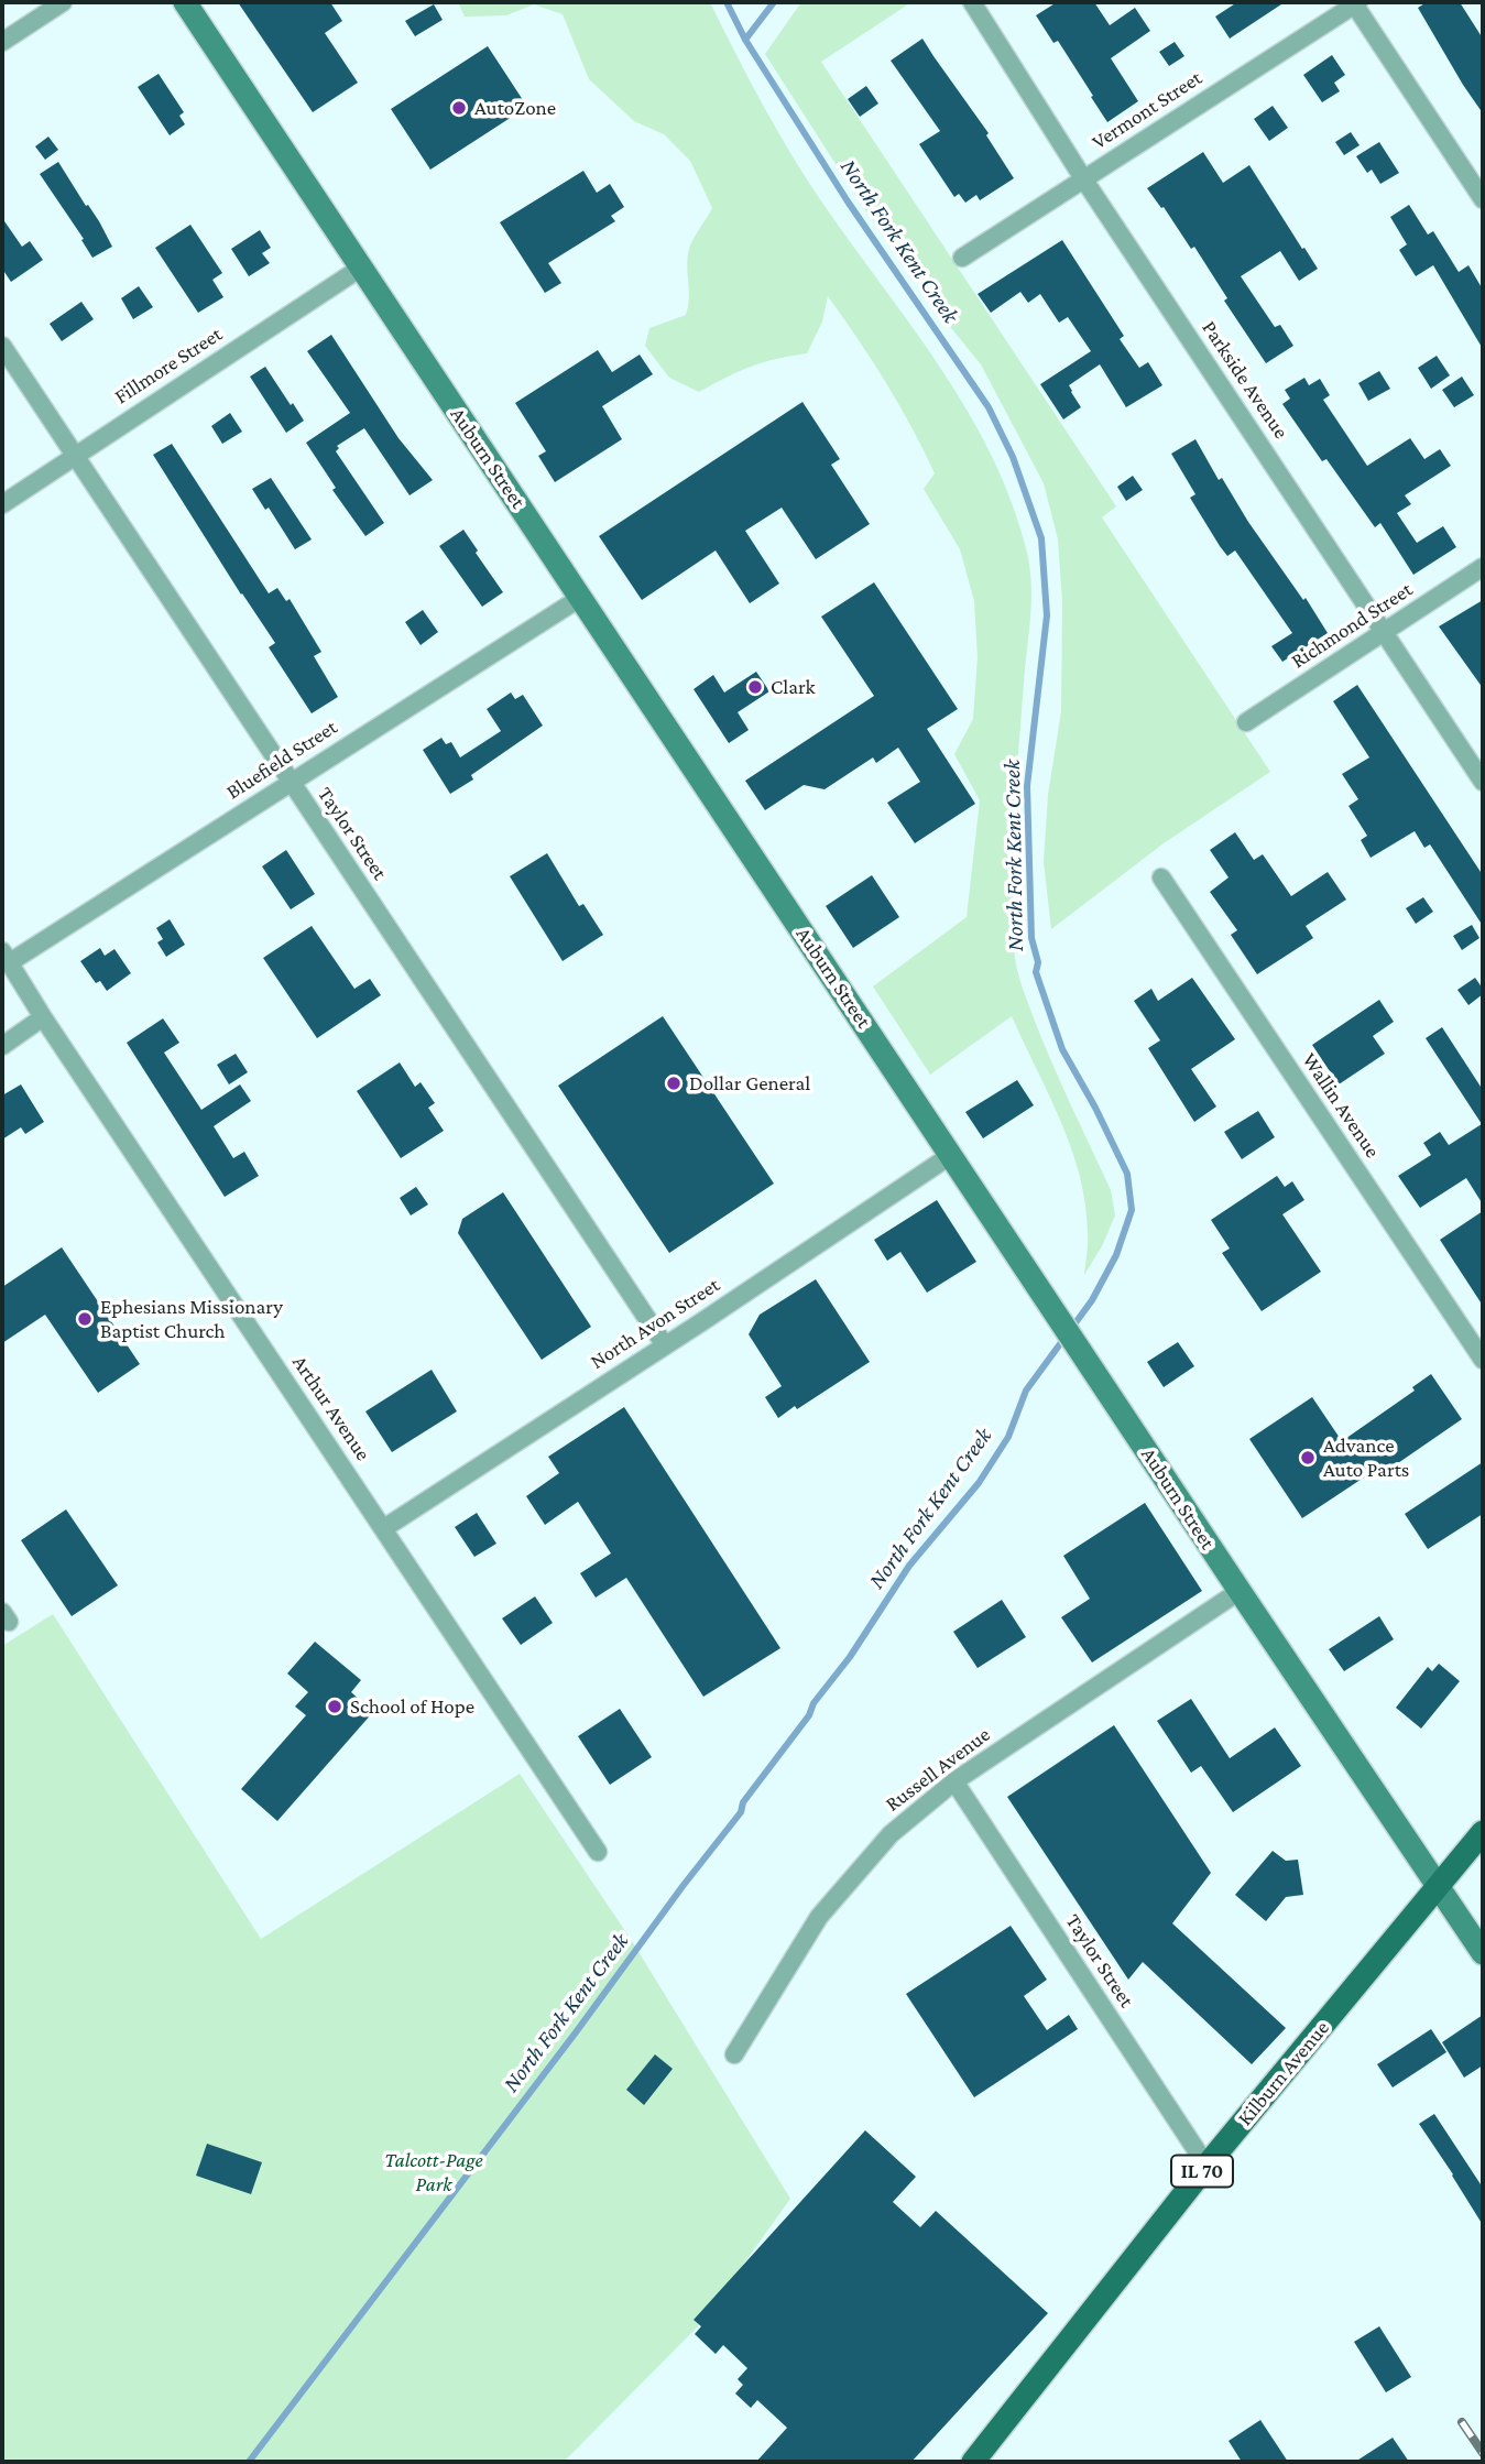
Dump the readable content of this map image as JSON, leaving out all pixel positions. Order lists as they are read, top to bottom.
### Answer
{
  "streets": {
    "main road": ["Auburn Street", "Kilburn Avenue", "IL 70"],
    "street": [
      "Vermont Street",
      "Fillmore Street",
      "Parkside Avenue",
      "Richmond Street",
      "Bluefield Street",
      "Taylor Street",
      "Wallin Avenue",
      "North Avon Street",
      "Arthur Avenue",
      "Russell Avenue"
    ]
  },
  "crossings": [
    ["Vermont Street", "Parkside Avenue"],
    ["Fillmore Street", "Auburn Street"],
    ["Fillmore Street", "Taylor Street"],
    ["Parkside Avenue", "Richmond Street"],
    ["Auburn Street", "Bluefield Street"],
    ["Auburn Street", "North Avon Street"],
    ["Auburn Street", "Russell Avenue"],
    ["Auburn Street", "Kilburn Avenue"],
    ["Bluefield Street", "Taylor Street"],
    ["Bluefield Street", "Arthur Avenue"],
    ["Taylor Street", "North Avon Street"],
    ["Taylor Street", "Russell Avenue"],
    ["Taylor Street", "Kilburn Avenue"],
    ["North Avon Street", "Arthur Avenue"]
  ],
  "water": ["North Fork Kent Creek"],
  "parks": ["Talcott-Page Park"],
  "places": [
    "AutoZone",
    "Clark",
    "Dollar General",
    "Ephesians Missionary Baptist Church",
    "Advance Auto Parts",
    "School of Hope"
  ]
}
